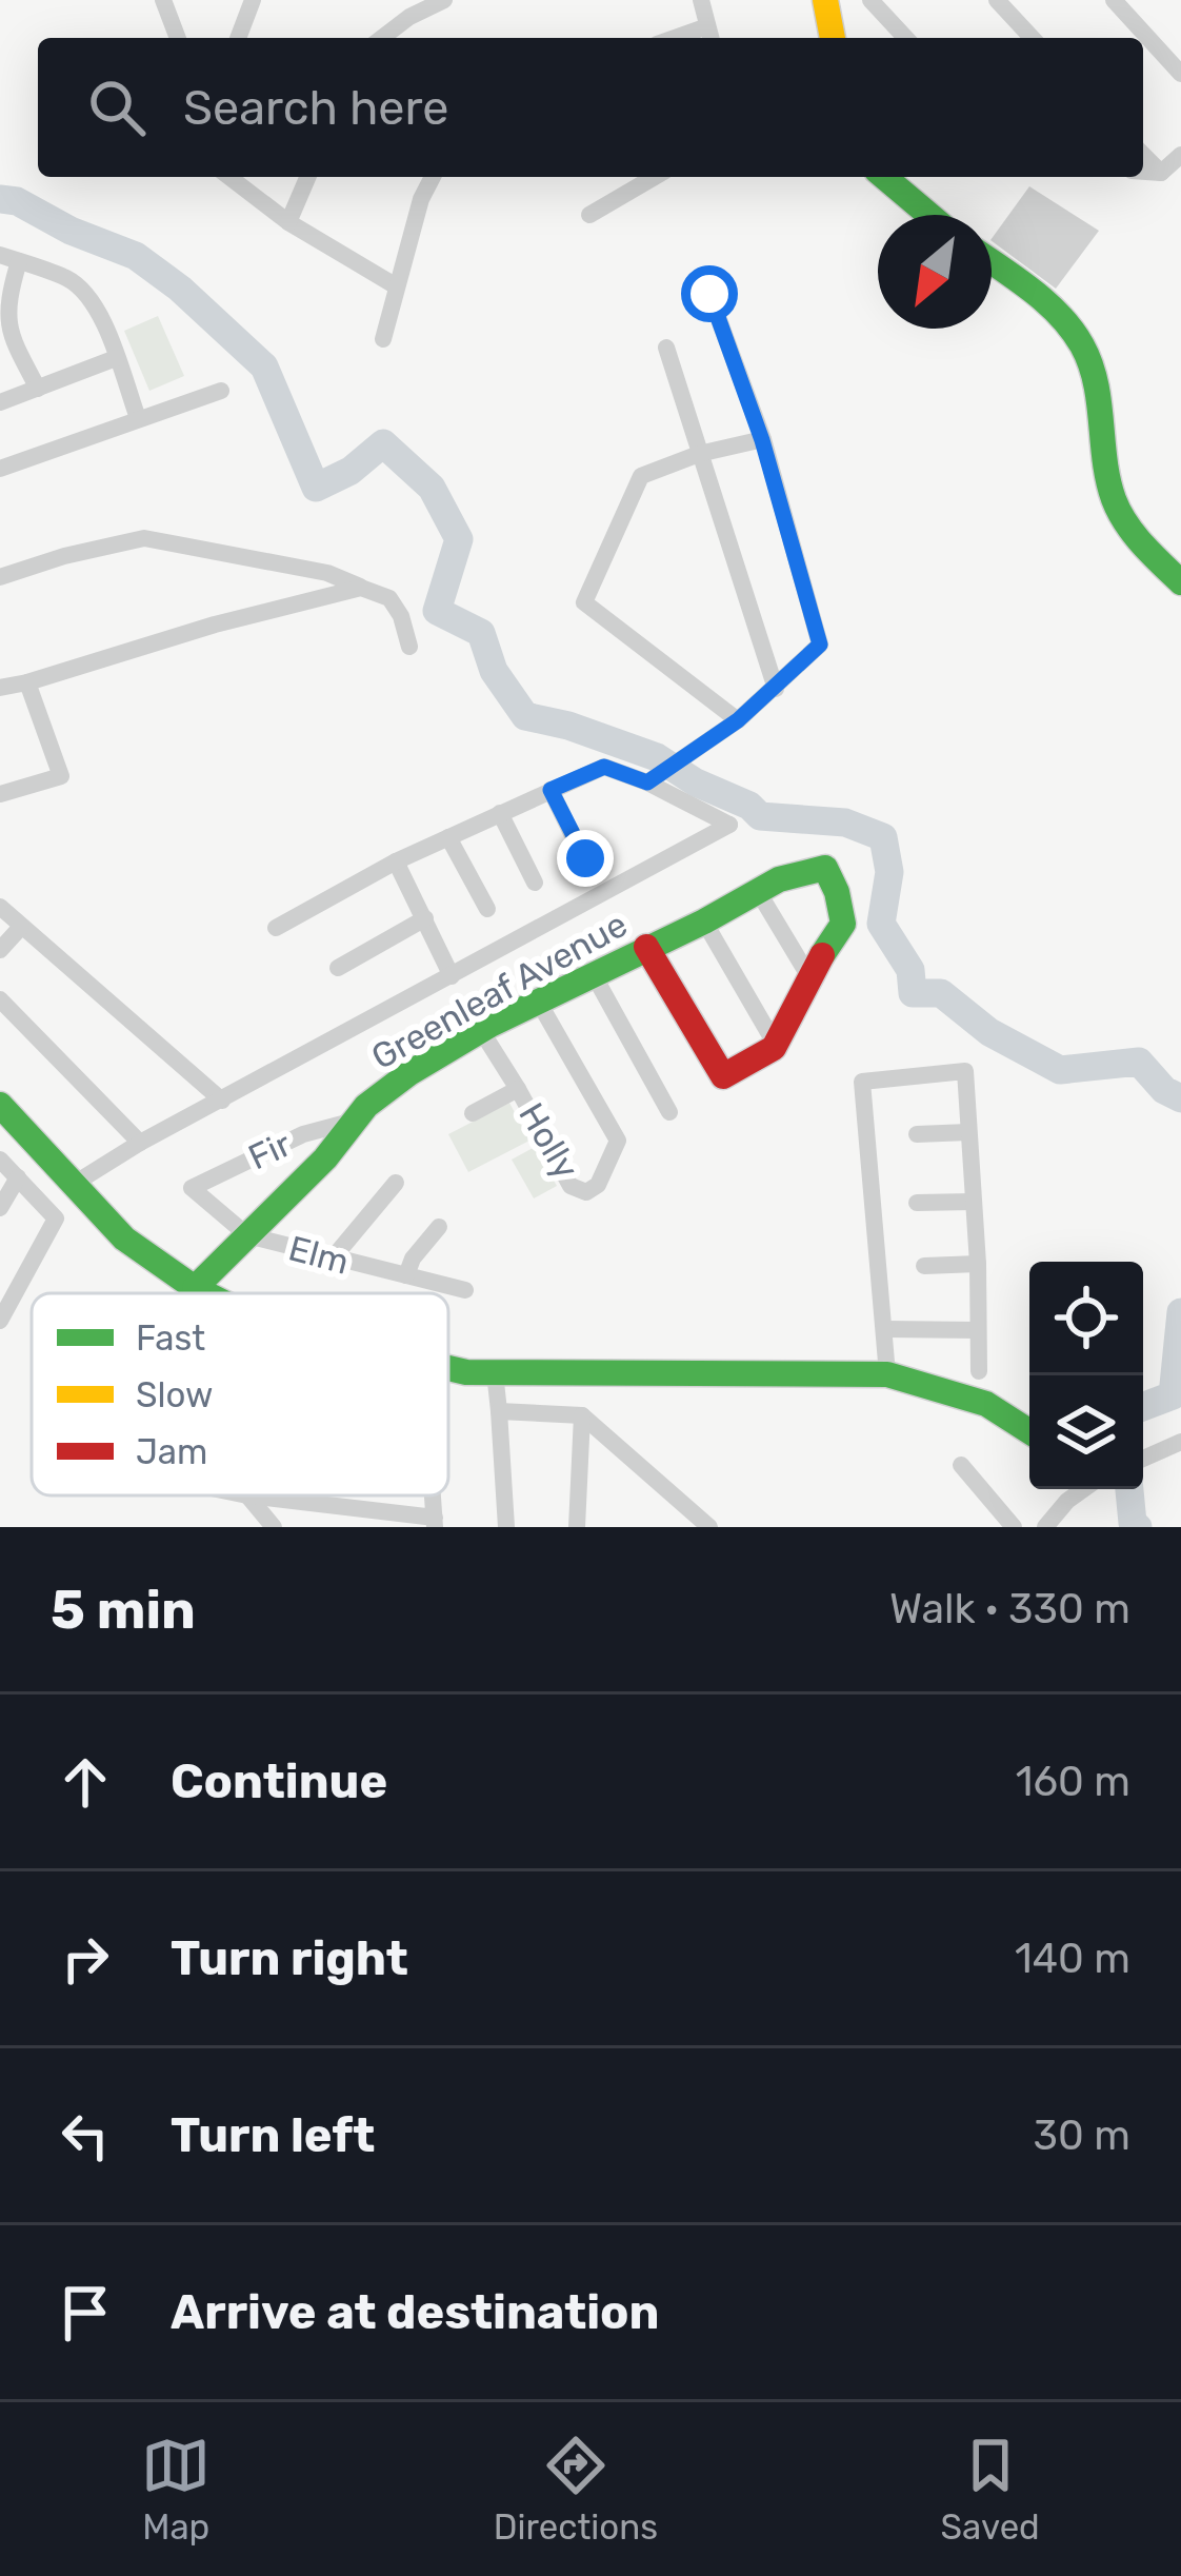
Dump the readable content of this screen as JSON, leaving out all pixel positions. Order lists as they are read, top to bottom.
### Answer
{
  "streets": {
    "street": [
      "Greenleaf Avenue",
      "Holly",
      "Fir",
      "Elm"
    ]
  },
  "crossings": [
    ["Greenleaf Avenue", "Holly"],
    ["Greenleaf Avenue", "Fir"],
    ["Greenleaf Avenue", "Elm"],
    ["Fir", "Elm"]
  ],
  "legend": ["Fast", "Slow", "Jam"],
  "north": "bottom left",
  "page": {
    "search": "Search here",
    "heading": ["5 min", "Walk · 330 m"],
    "list": [
      ["Continue", "160 m"],
      ["Turn right", "140 m"],
      ["Turn left", "30 m"],
      "Arrive at destination"
    ],
    "nav": ["Map", "Directions", "Saved"]
  }
}
